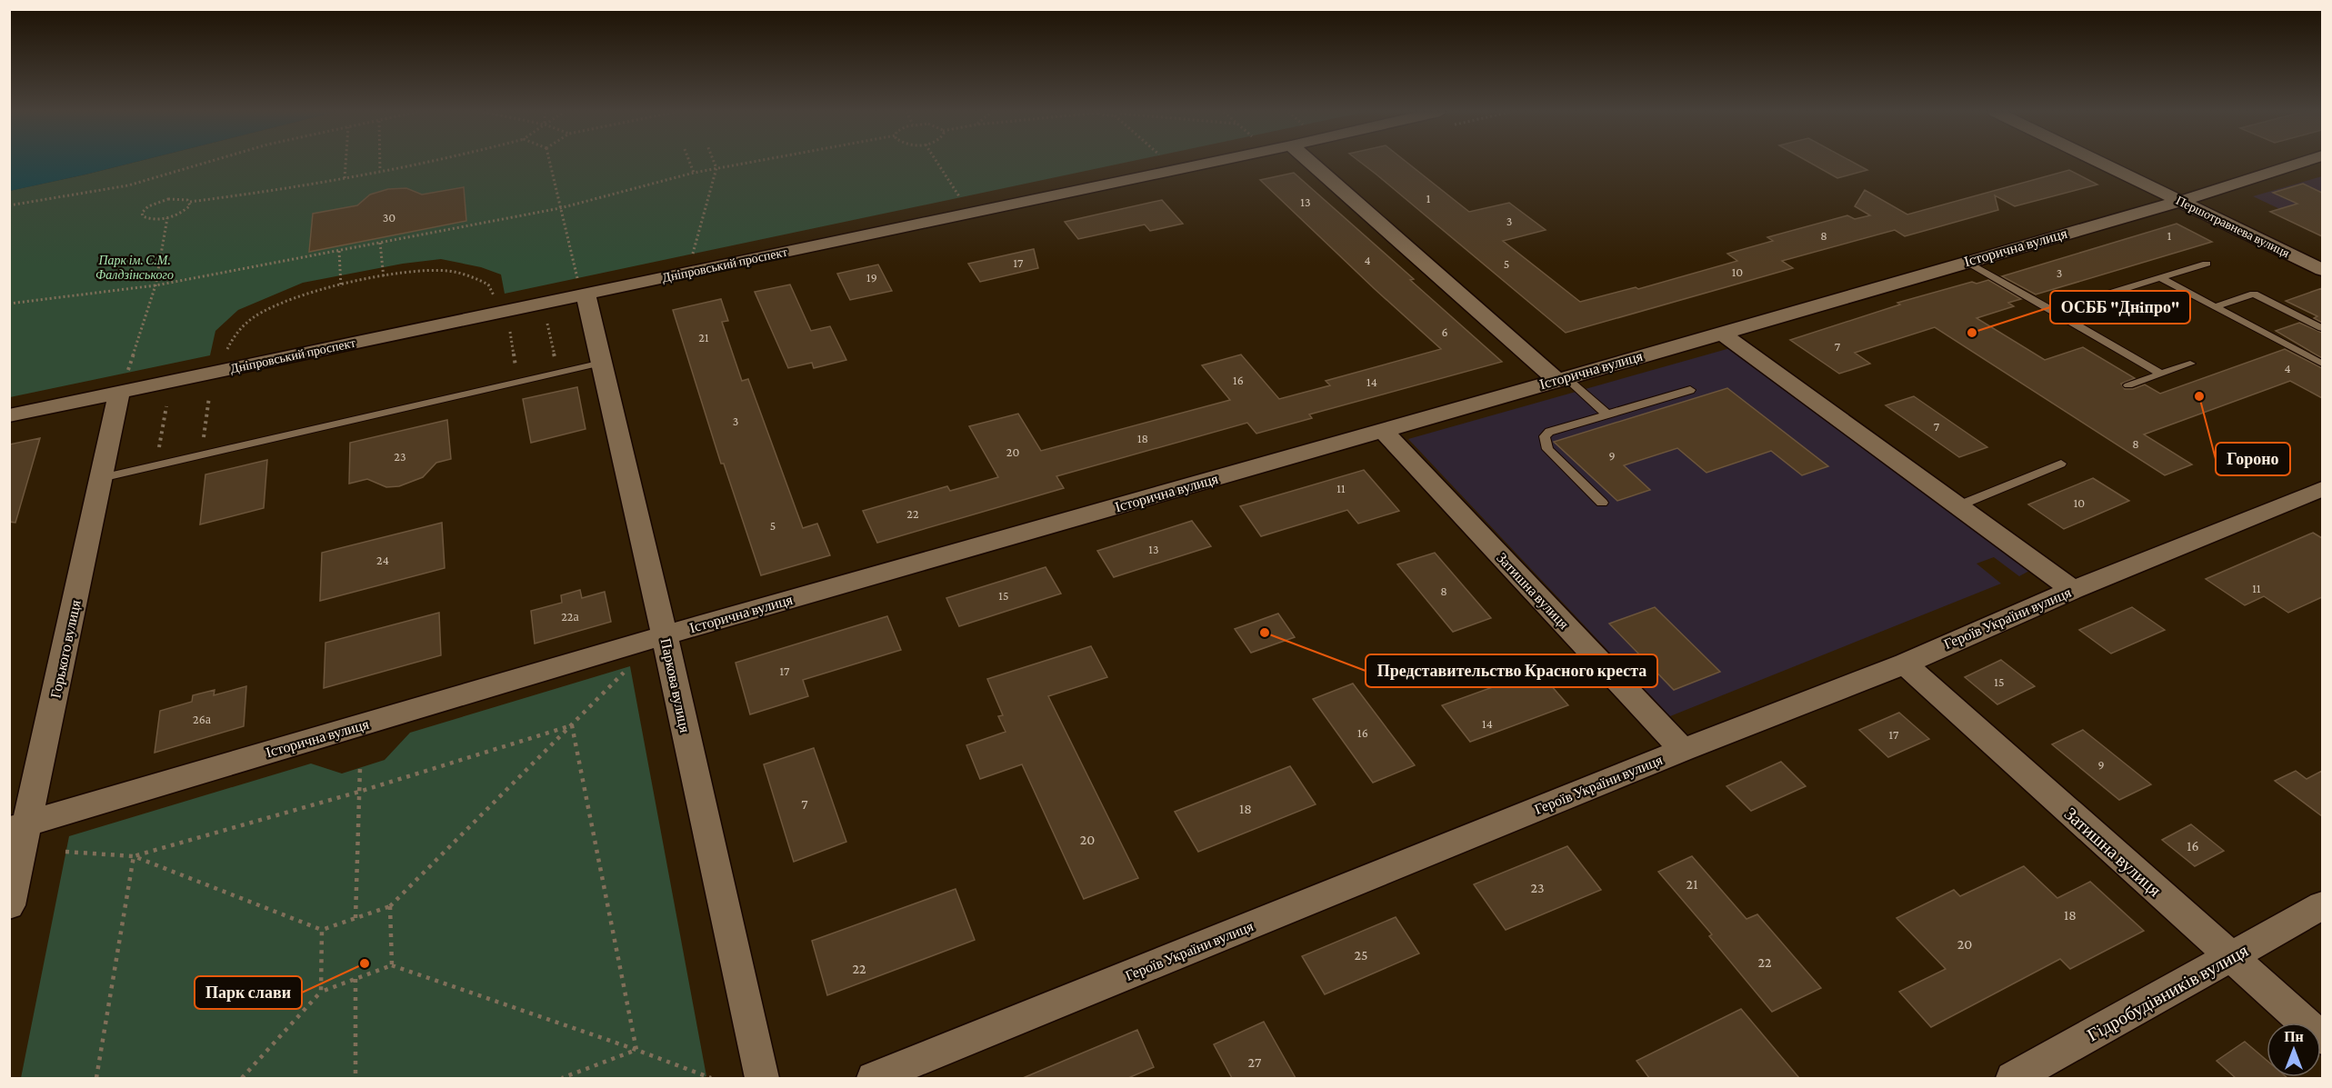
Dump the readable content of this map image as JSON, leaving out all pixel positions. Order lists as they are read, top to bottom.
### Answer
{
  "streets": {
    "street": [
      "Першотравнева вулиця",
      "Історична вулиця",
      "Дніпровський проспект",
      "Затишна вулиця",
      "Героїв України вулиця",
      "Горького вулиця",
      "Паркова вулиця",
      "Гідробудівників вулиця"
    ]
  },
  "crossings": [
    ["Першотравнева вулиця", "Історична вулиця"],
    ["Історична вулиця", "Затишна вулиця"],
    ["Історична вулиця", "Горького вулиця"],
    ["Історична вулиця", "Паркова вулиця"],
    ["Дніпровський проспект", "Горького вулиця"],
    ["Дніпровський проспект", "Паркова вулиця"],
    ["Затишна вулиця", "Героїв України вулиця"],
    ["Затишна вулиця", "Гідробудівників вулиця"]
  ],
  "parks": ["Парк ім. С.М. Фалдзінського"],
  "places": [
    "ОСББ \"Днiпро\"",
    "Гороно",
    "Представительство Красного креста",
    "Парк слави"
  ],
  "house_numbers": [
    "1",
    "13",
    "30",
    "3",
    "8",
    "1",
    "4",
    "17",
    "5",
    "10",
    "3",
    "19",
    "6",
    "21",
    "7",
    "4",
    "16",
    "14",
    "3",
    "7",
    "18",
    "8",
    "20",
    "9",
    "23",
    "11",
    "10",
    "22",
    "5",
    "13",
    "24",
    "11",
    "8",
    "15",
    "22а",
    "17",
    "15",
    "26а",
    "14",
    "16",
    "17",
    "9",
    "7",
    "18",
    "20",
    "16",
    "21",
    "23",
    "18",
    "20",
    "25",
    "22",
    "22",
    "27"
  ],
  "north": "top"
}
